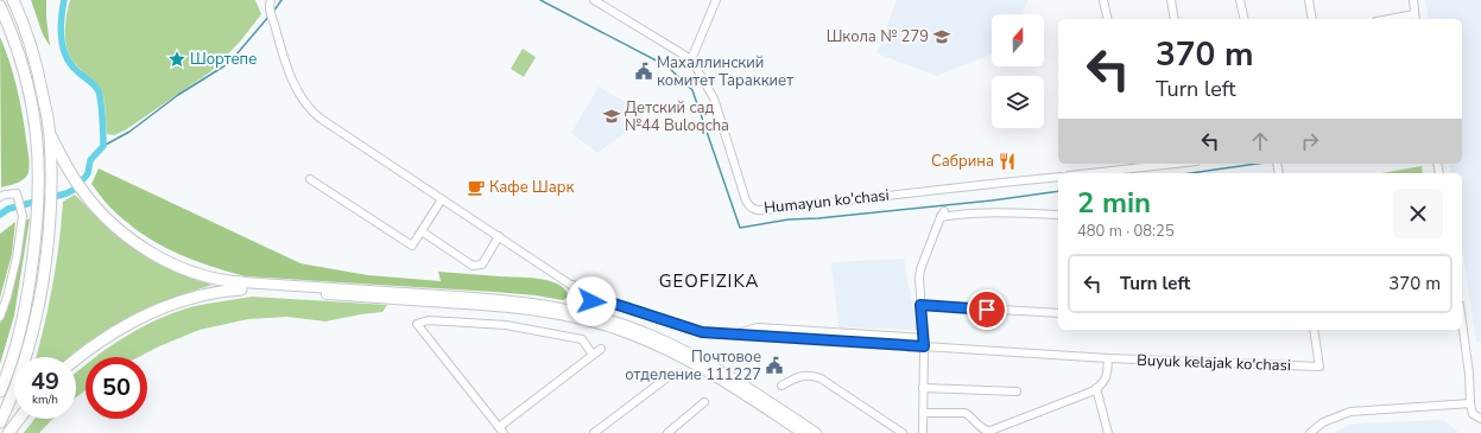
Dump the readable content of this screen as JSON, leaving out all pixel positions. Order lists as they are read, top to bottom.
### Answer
{
  "streets": {
    "street": ["Humayun ko'chasi", "Buyuk kelajak ko'chasi"]
  },
  "districts": ["GEOFIZIKA"],
  "places": {
    "school or university": ["Школа № 279", "Детский сад №44 Buloqcha"],
    "place": ["Шортепе"],
    "public building": ["Махаллинский комитет Тараккиет", "Почтовое отделение 111227"],
    "restaurant": ["Сабрина"],
    "cafe": ["Кафе Шарк"]
  },
  "north": "top",
  "page": {
    "turn": ["370 m", "Turn left"],
    "heading": ["2 min", "480 m · 08:25"],
    "list": [
      {
        "name": "Turn left",
        "value": "370 m"
      }
    ],
    "speed": "49 km/h",
    "limit": "50"
  }
}
